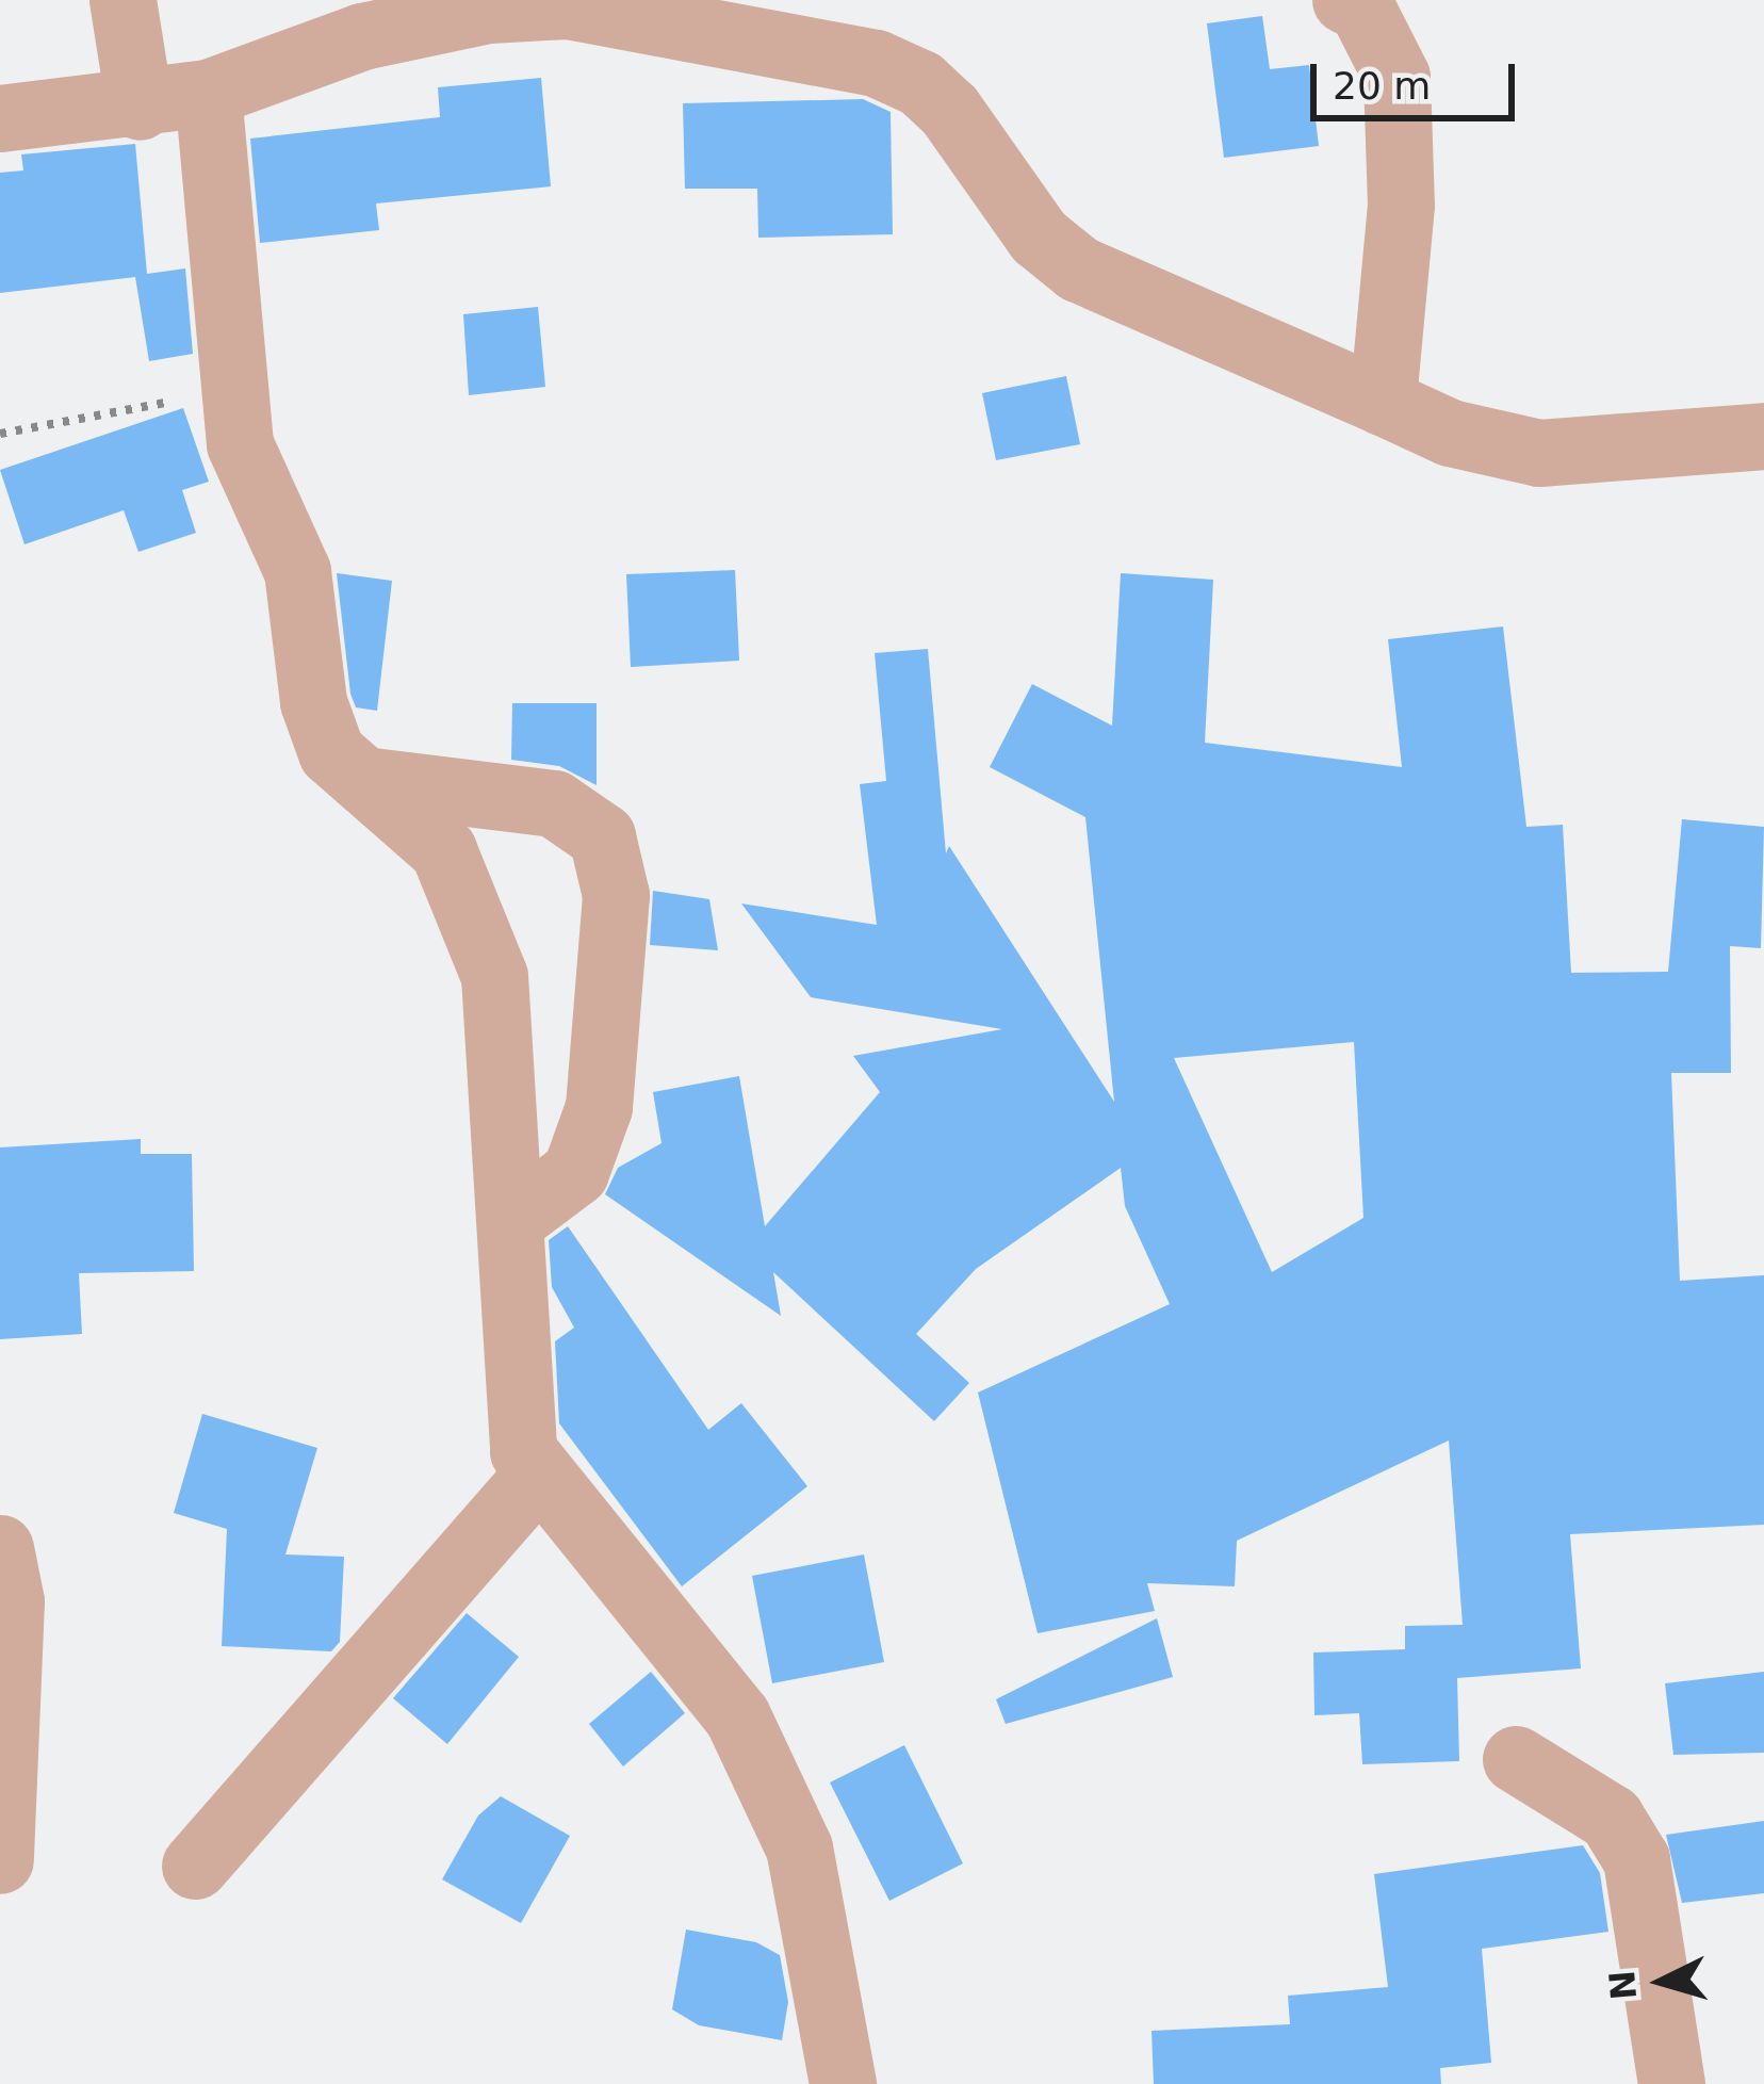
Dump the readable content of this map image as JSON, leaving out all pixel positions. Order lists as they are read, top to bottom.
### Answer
{
  "scale_bar": "20 m",
  "north": "left"
}
